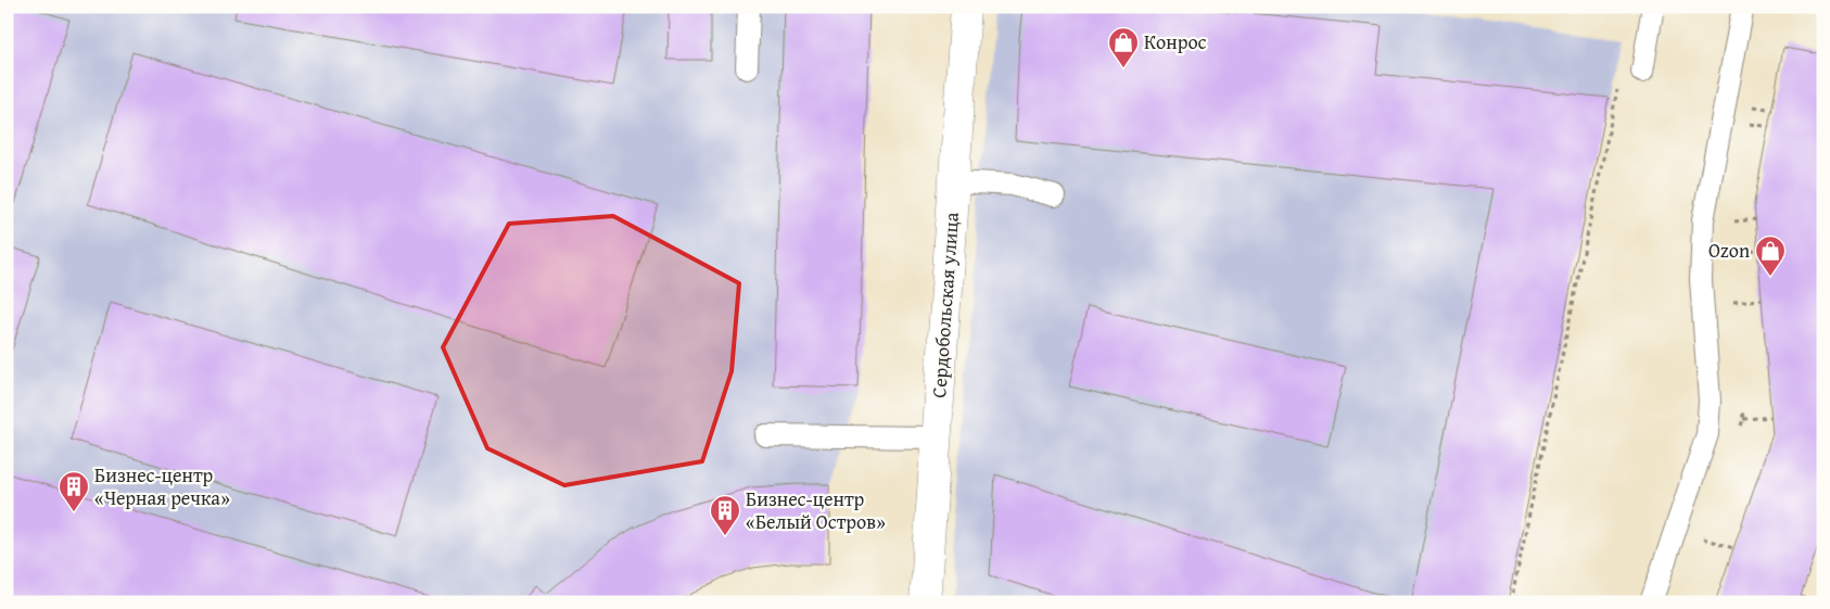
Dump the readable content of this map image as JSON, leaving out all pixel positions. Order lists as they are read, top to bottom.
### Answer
{
  "streets": {
    "street": ["Сердобольская улица"]
  },
  "places": {
    "shop": ["Конрос", "Ozon"],
    "building": ["Бизнес-центр «Черная речка»", "Бизнес-центр «Белый Остров»"]
  }
}
